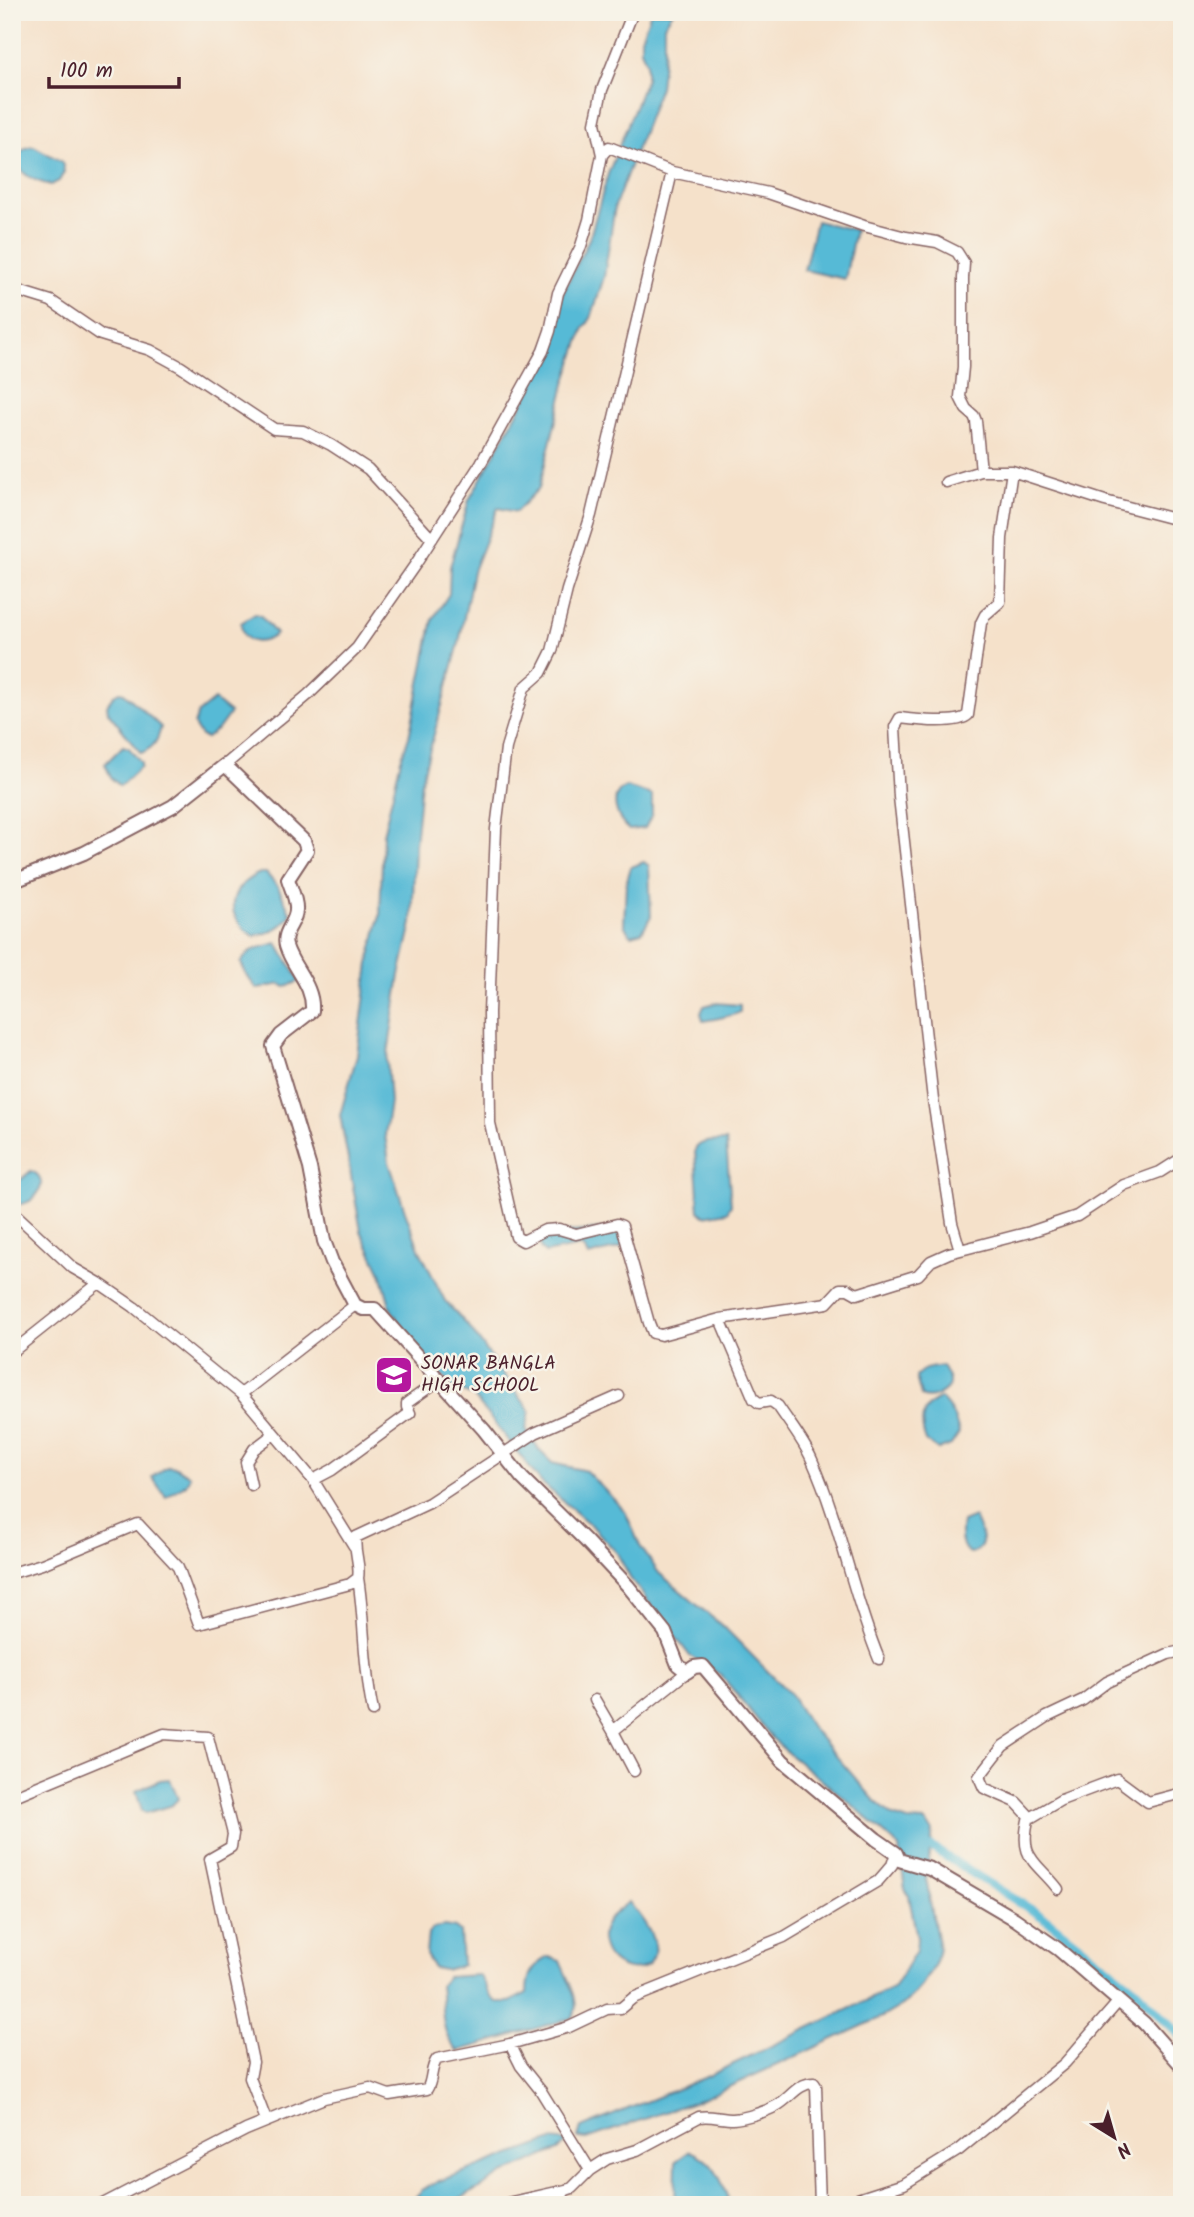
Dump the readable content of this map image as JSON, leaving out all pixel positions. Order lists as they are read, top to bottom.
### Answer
{
  "places": {
    "school or university": ["SONAR BANGLA HIGH SCHOOL"]
  },
  "scale_bar": "100 m",
  "north": "bottom right"
}
